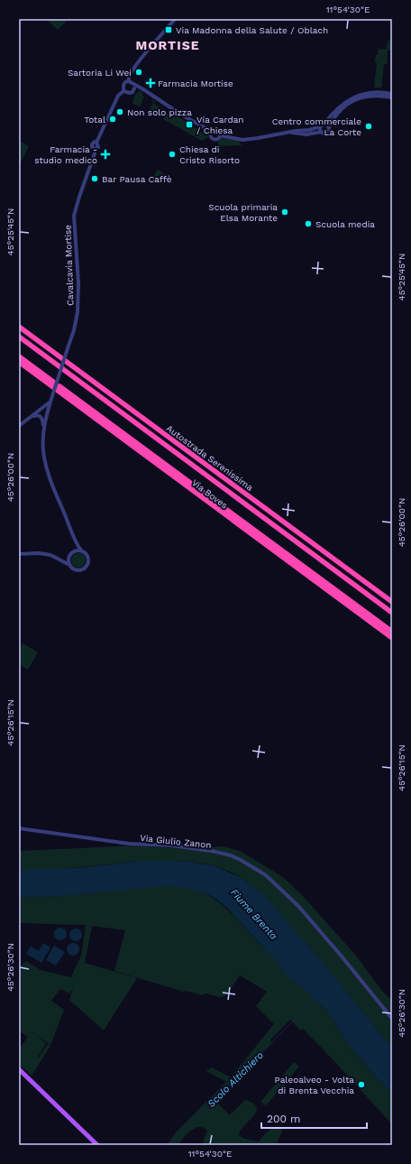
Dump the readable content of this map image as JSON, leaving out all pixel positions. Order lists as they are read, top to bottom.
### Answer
{
  "streets": {
    "highway": ["Autostrada Serenissima", "Via Boves"],
    "street": ["Cavalcavia Mortise", "Via Giulio Zanon"]
  },
  "districts": ["MORTISE"],
  "water": ["Fiume Brenta", "Scolo Altichiero"],
  "places": {
    "transit": ["Via Madonna della Salute / Oblach", "Via Cardan / Chiesa"],
    "other": [
      "Sartoria Li Wei",
      "Non solo pizza",
      "Total",
      "Centro commerciale La Corte",
      "Chiesa di Cristo Risorto",
      "Bar Pausa Caffè",
      "Scuola primaria Elsa Morante",
      "Scuola media",
      "Paleoalveo - Volta di Brenta Vecchia"
    ],
    "health": ["Farmacia Mortise", "Farmacia - studio medico"]
  },
  "scale_bar": "200 m",
  "coordinates": [
    "11°54'30\"E",
    "45°25'45\"N",
    "45°26'00\"N",
    "45°26'15\"N",
    "45°26'30\"N"
  ]
}
